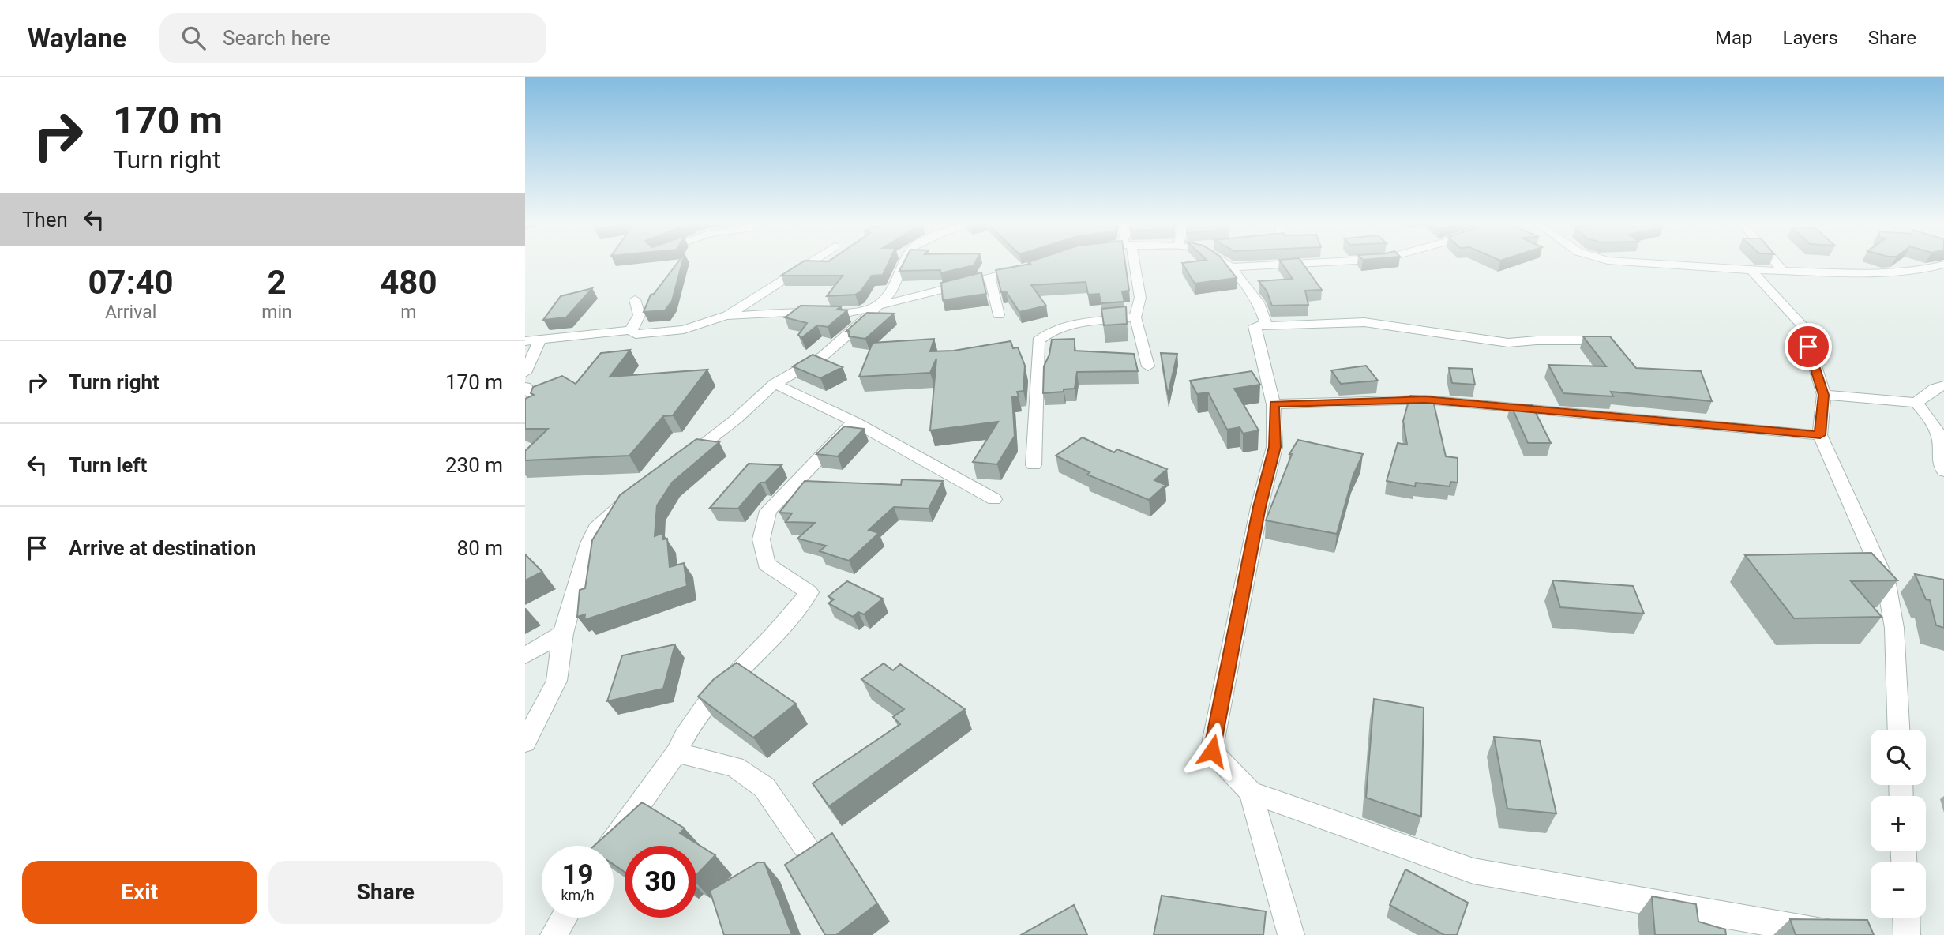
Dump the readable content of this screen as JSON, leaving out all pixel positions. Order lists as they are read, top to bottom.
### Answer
{
  "page": {
    "header": "Waylane",
    "search": "Search here",
    "nav": ["Map", "Layers", "Share"],
    "turn": ["170 m", "Turn right"],
    "then": "Then",
    "eta": [
      "07:40",
      "Arrival",
      "2",
      "min",
      "480",
      "m"
    ],
    "list": [
      {
        "name": "Turn right",
        "value": "170 m"
      },
      {
        "name": "Turn left",
        "value": "230 m"
      },
      {
        "name": "Arrive at destination",
        "value": "80 m"
      }
    ],
    "map_buttons": ["+", "−"],
    "speed": "19 km/h",
    "limit": "30",
    "buttons": ["Exit", "Share"]
  }
}
